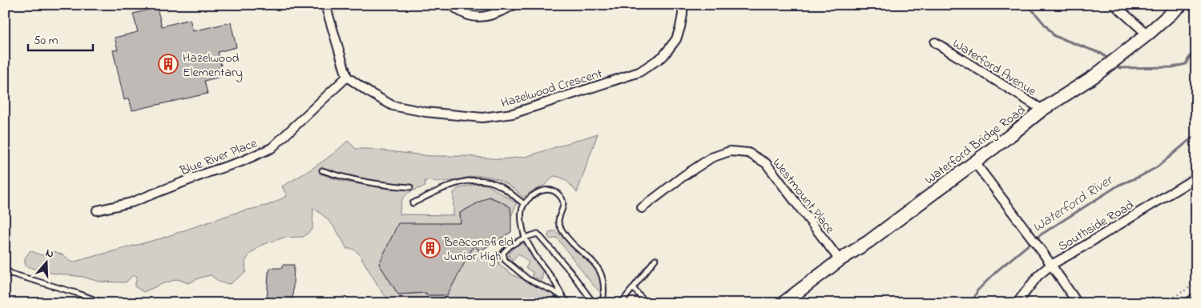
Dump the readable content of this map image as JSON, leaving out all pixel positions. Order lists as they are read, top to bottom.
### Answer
{
  "streets": {
    "main road": ["Waterford Bridge Road"],
    "street": [
      "Waterford Avenue",
      "Hazelwood Crescent",
      "Blue River Place",
      "Westmount Place",
      "Southside Road"
    ]
  },
  "crossings": [
    ["Waterford Avenue", "Waterford Bridge Road"],
    ["Hazelwood Crescent", "Blue River Place"],
    ["Waterford Bridge Road", "Westmount Place"]
  ],
  "water": ["Waterford River"],
  "places": {
    "building": ["Hazelwood Elementary", "Beaconsfield Junior High"]
  },
  "scale_bar": "50 m",
  "north": "top"
}
